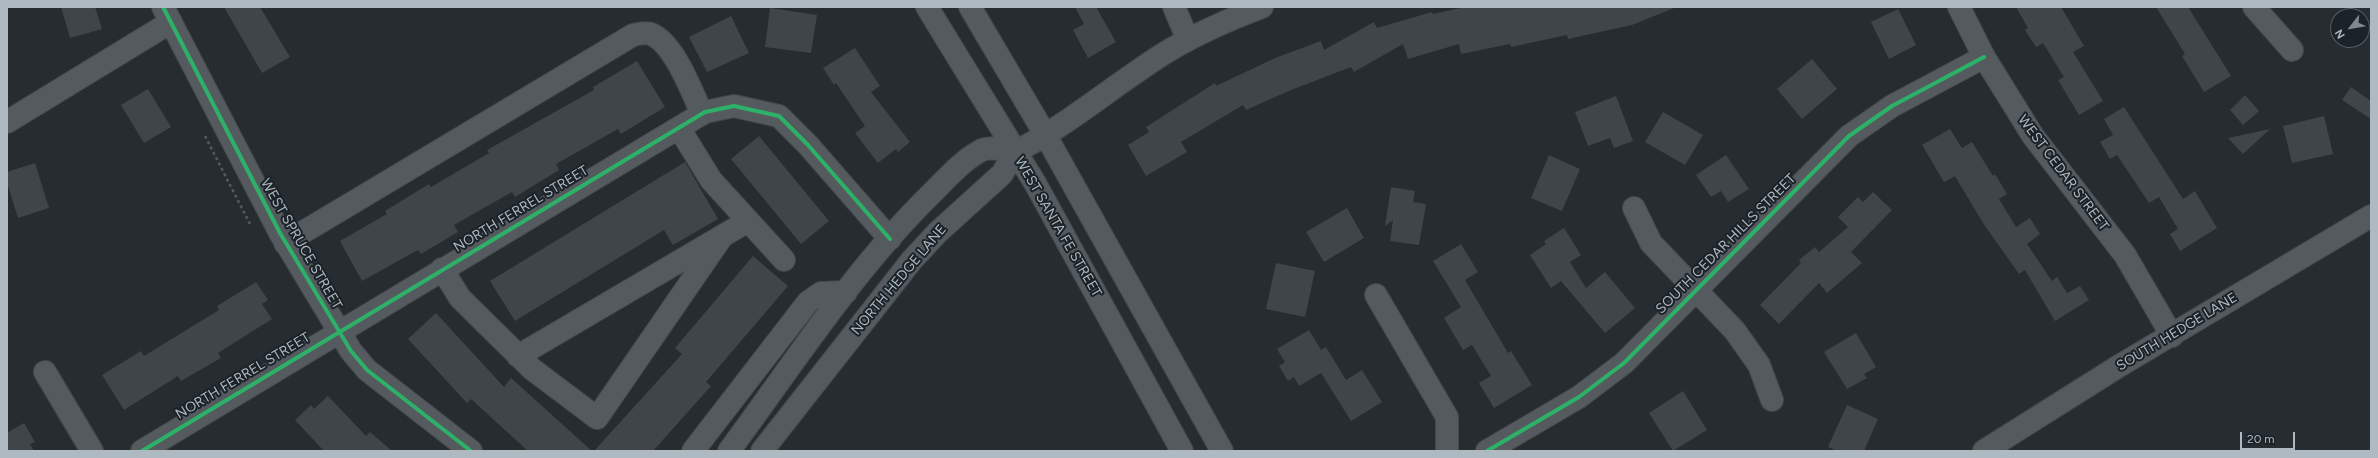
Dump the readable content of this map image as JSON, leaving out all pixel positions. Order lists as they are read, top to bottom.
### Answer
{
  "streets": {
    "street": [
      "WEST CEDAR STREET",
      "NORTH FERREL STREET",
      "WEST SANTA FE STREET",
      "WEST SPRUCE STREET",
      "SOUTH CEDAR HILLS STREET",
      "NORTH HEDGE LANE",
      "SOUTH HEDGE LANE"
    ]
  },
  "crossings": [
    ["WEST CEDAR STREET", "SOUTH CEDAR HILLS STREET"],
    ["WEST CEDAR STREET", "SOUTH HEDGE LANE"],
    ["NORTH FERREL STREET", "WEST SPRUCE STREET"],
    ["WEST SANTA FE STREET", "NORTH HEDGE LANE"]
  ],
  "scale_bar": "20 m",
  "north": "bottom left"
}
